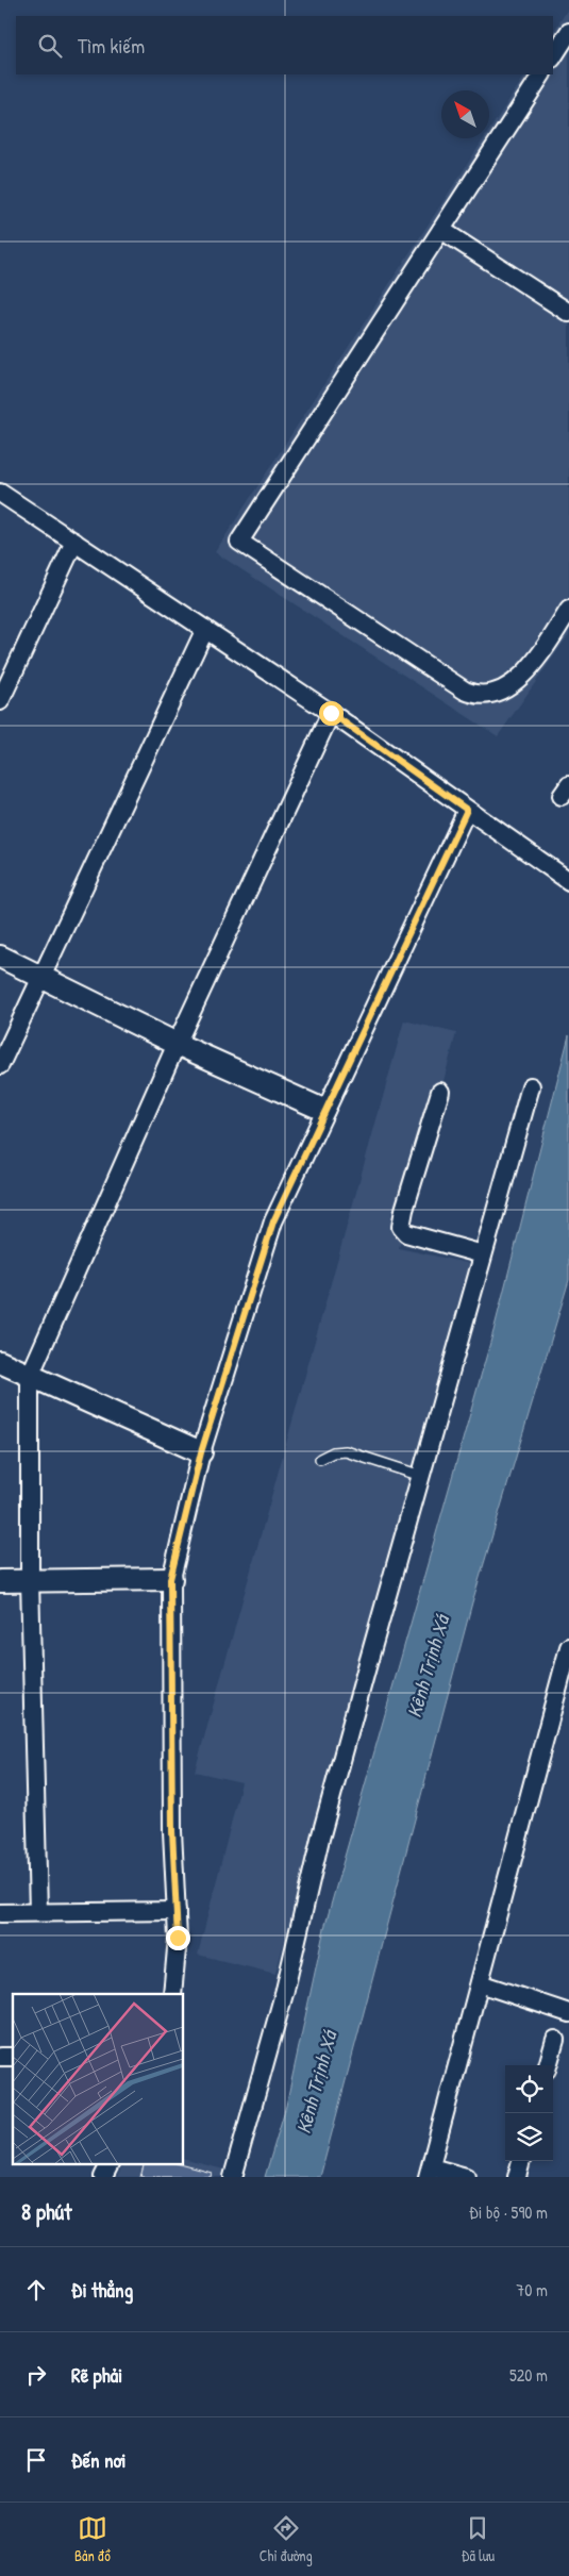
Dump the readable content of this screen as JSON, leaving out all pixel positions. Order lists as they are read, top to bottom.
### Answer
{
  "water": ["Kênh Trịnh Xá"],
  "north": "top left",
  "page": {
    "search": "Tìm kiếm",
    "heading": ["8 phút", "Đi bộ · 590 m"],
    "list": [
      ["Đi thẳng", "70 m"],
      ["Rẽ phải", "520 m"],
      "Đến nơi"
    ],
    "nav": ["Bản đồ", "Chỉ đường", "Đã lưu"]
  }
}
